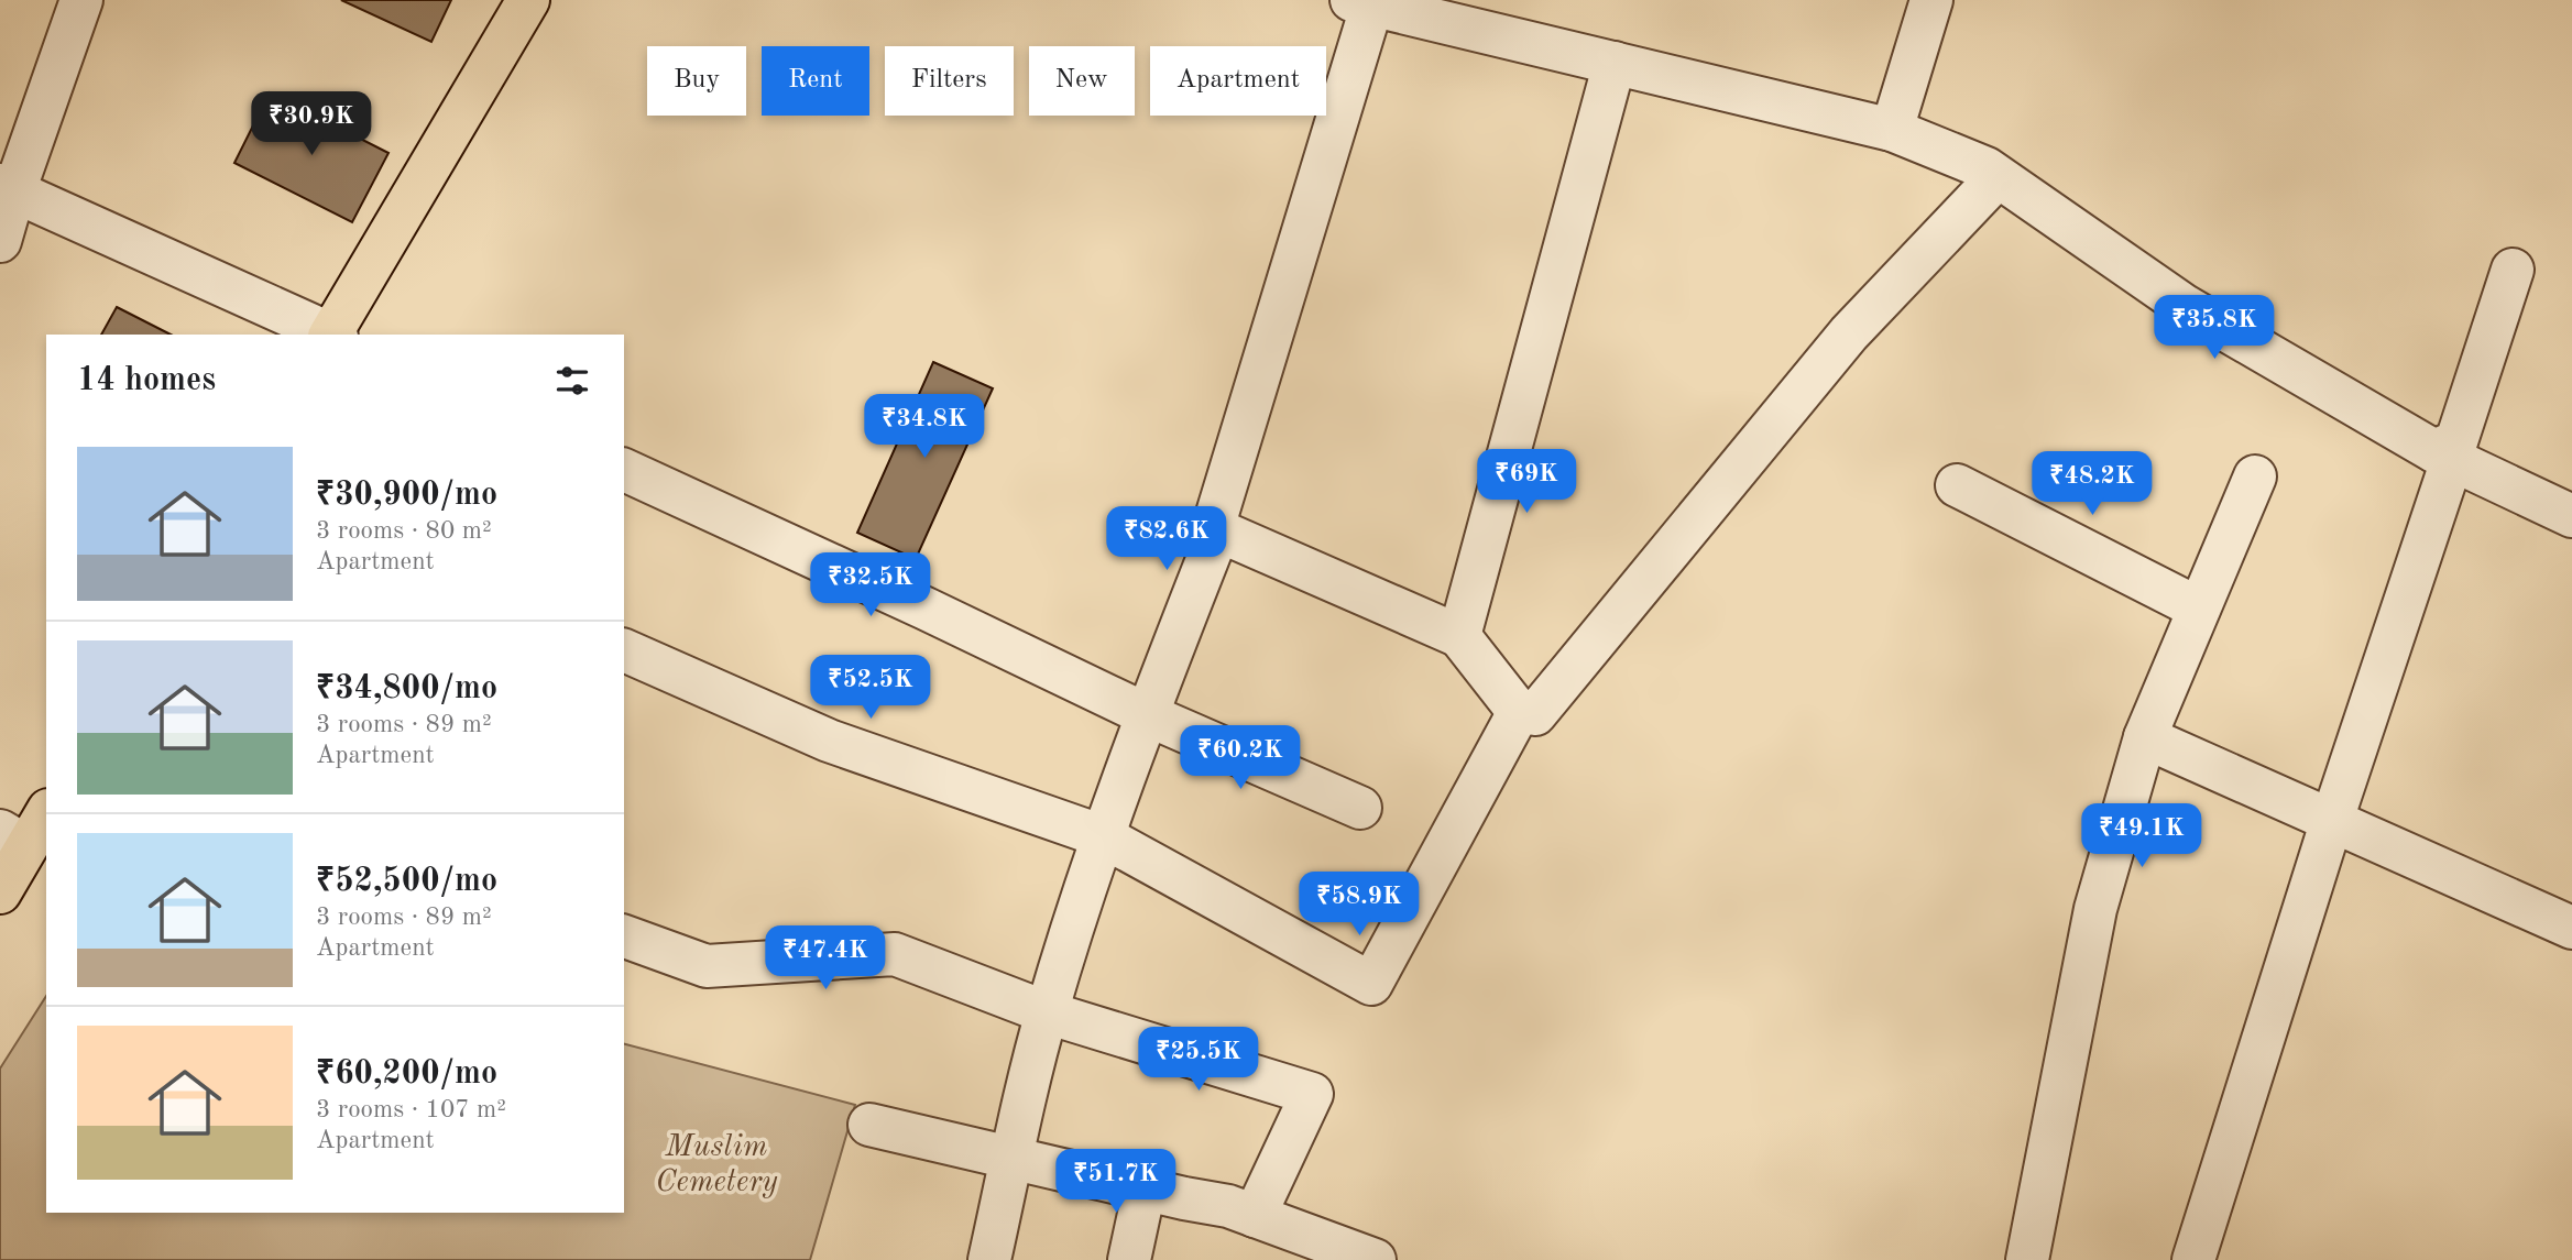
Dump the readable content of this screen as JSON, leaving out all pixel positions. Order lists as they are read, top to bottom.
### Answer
{
  "parks": ["Muslim Cemetery"],
  "page": {
    "chip": [
      "Buy",
      "Rent",
      "Filters",
      "New",
      "Apartment"
    ],
    "price": [
      "₹30.9K",
      "₹35.8K",
      "₹34.8K",
      "₹69K",
      "₹48.2K",
      "₹82.6K",
      "₹32.5K",
      "₹52.5K",
      "₹60.2K",
      "₹49.1K",
      "₹58.9K",
      "₹47.4K",
      "₹25.5K",
      "₹51.7K"
    ],
    "heading": "14 homes",
    "list": [
      {
        "name": "₹30,900/mo",
        "note": "3 rooms · 80 m² · Apartment"
      },
      {
        "name": "₹34,800/mo",
        "note": "3 rooms · 89 m² · Apartment"
      },
      {
        "name": "₹52,500/mo",
        "note": "3 rooms · 89 m² · Apartment"
      },
      {
        "name": "₹60,200/mo",
        "note": "3 rooms · 107 m² · Apartment"
      }
    ]
  }
}
